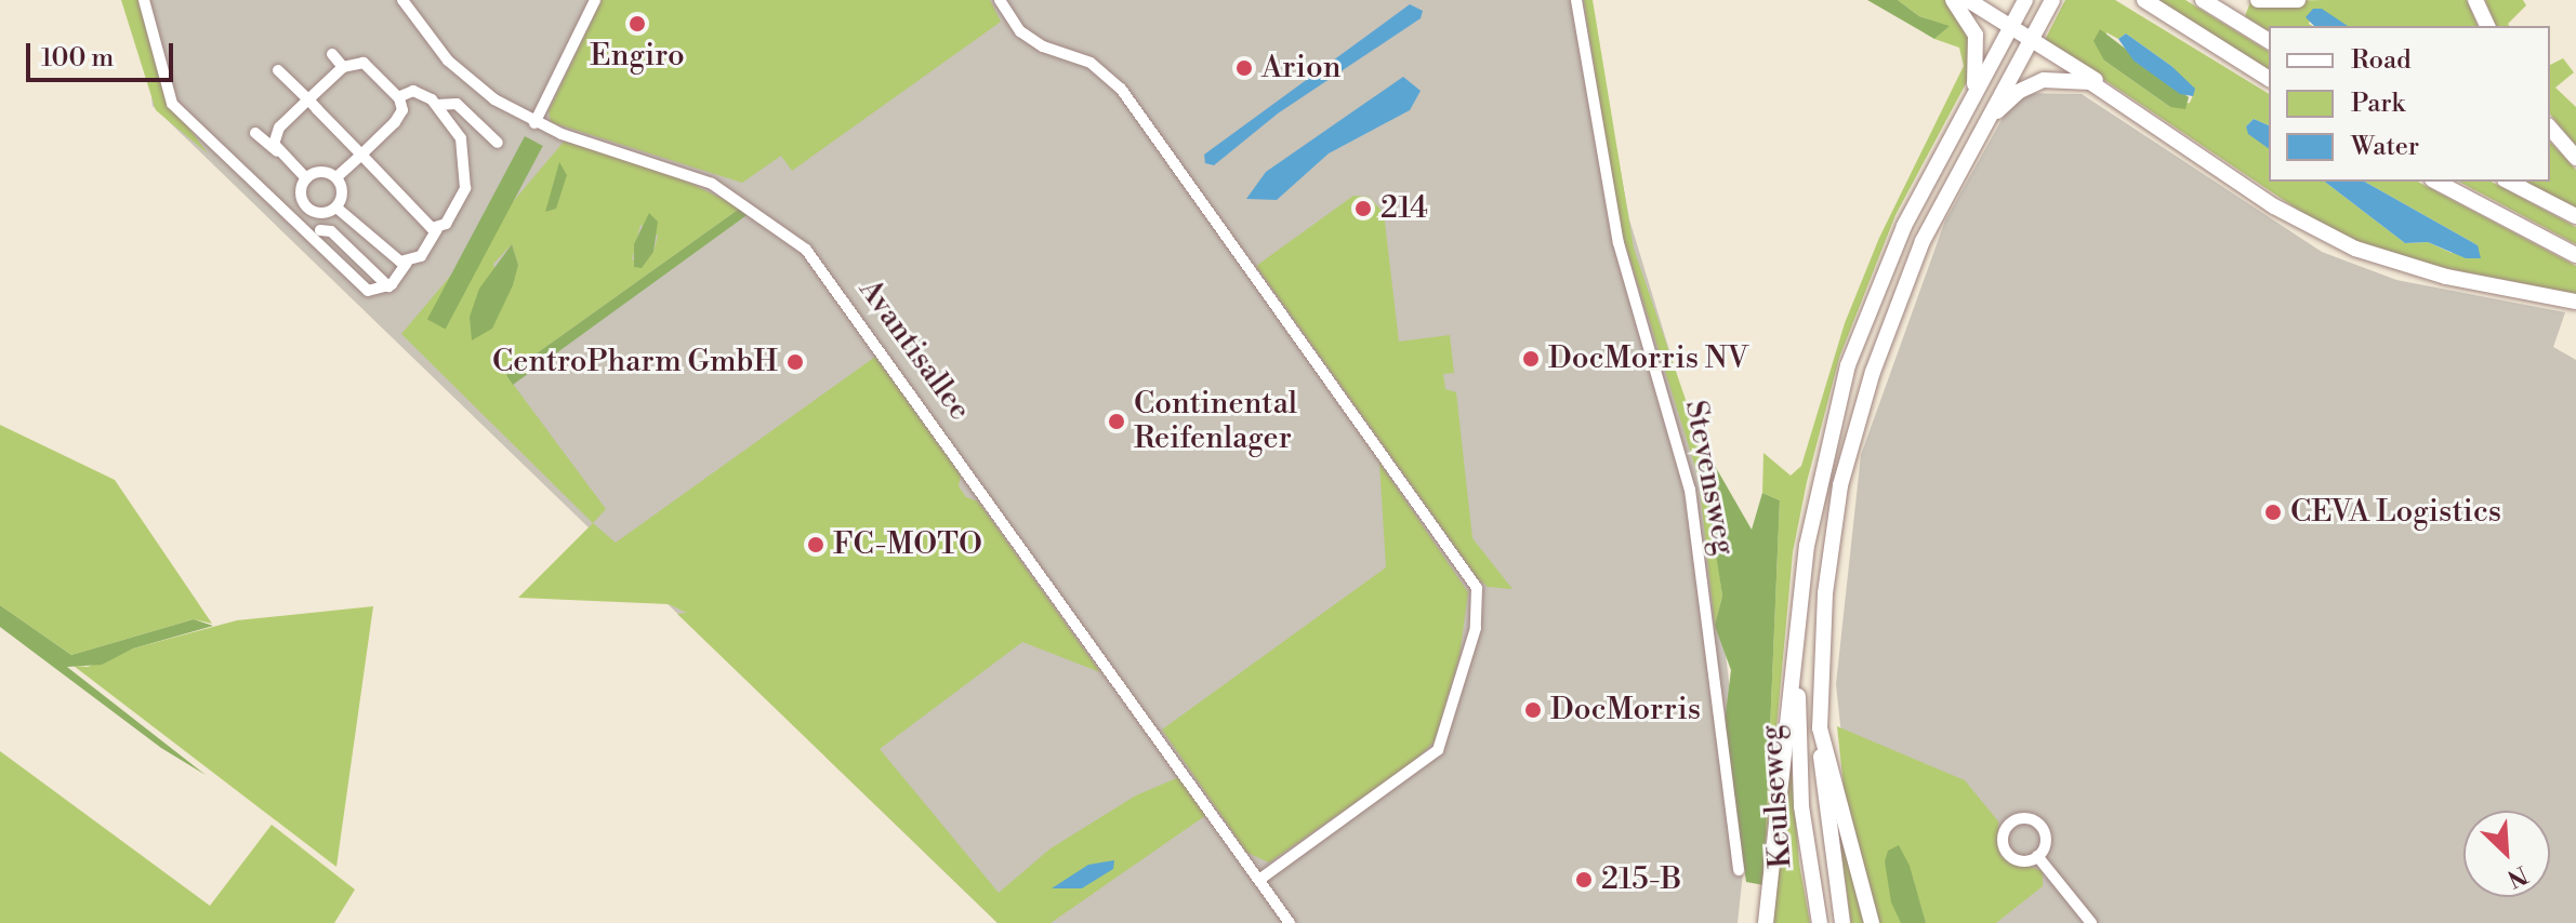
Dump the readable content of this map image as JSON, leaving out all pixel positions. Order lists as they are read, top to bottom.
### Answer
{
  "streets": {
    "highway": ["Keulseweg"],
    "street": ["Avantisallee", "Stevensweg"]
  },
  "places": [
    "Engiro",
    "Arion",
    "214",
    "DocMorris NV",
    "CentroPharm GmbH",
    "Continental Reifenlager",
    "CEVA Logistics",
    "FC-MOTO",
    "DocMorris",
    "215-B"
  ],
  "legend": ["Road", "Park", "Water"],
  "scale_bar": "100 m",
  "north": "bottom right"
}
